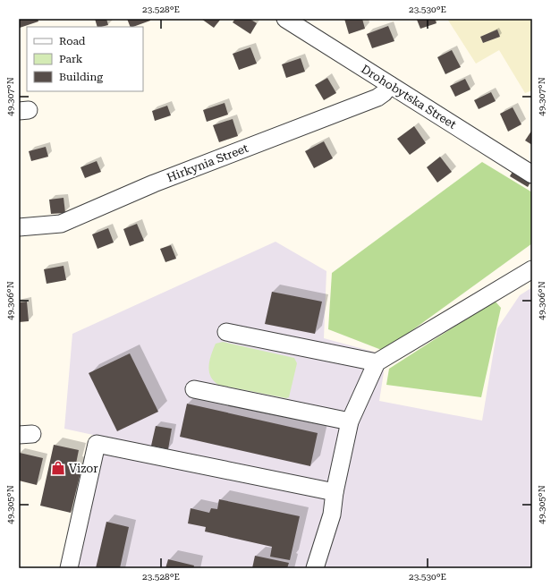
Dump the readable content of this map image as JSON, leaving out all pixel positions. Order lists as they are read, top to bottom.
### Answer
{
  "streets": {
    "street": ["Drohobytska Street", "Hirkynia Street"]
  },
  "crossings": [
    ["Drohobytska Street", "Hirkynia Street"]
  ],
  "places": {
    "shop": ["Vizor"]
  },
  "legend": ["Road", "Park", "Building"],
  "coordinates": [
    "23.528°E",
    "23.530°E",
    "49.307°N",
    "49.306°N",
    "49.305°N"
  ]
}
